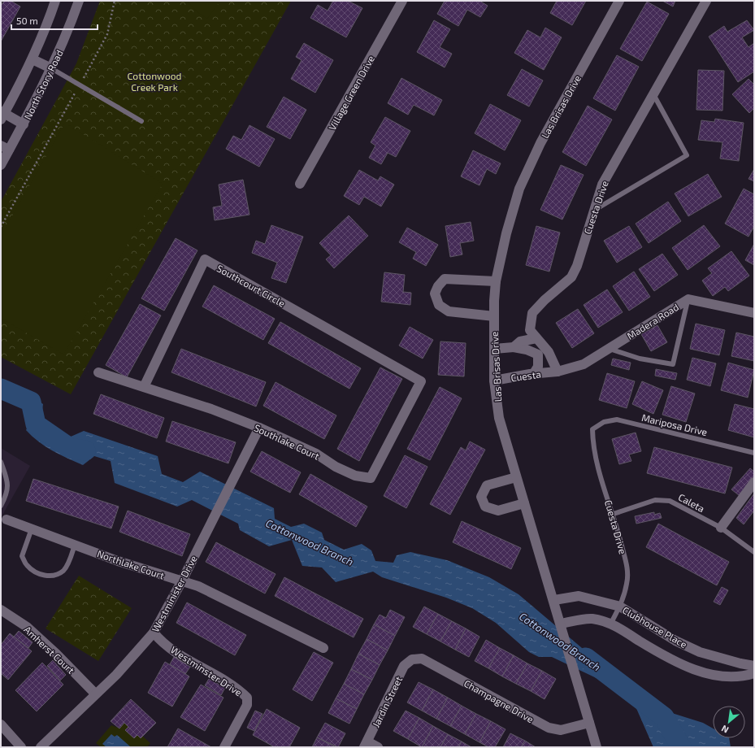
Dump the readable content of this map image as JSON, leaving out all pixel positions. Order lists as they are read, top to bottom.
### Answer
{
  "streets": {
    "street": [
      "North Story Road",
      "Village Green Drive",
      "Las Brisas Drive",
      "Cuesta Drive",
      "Southcourt Circle",
      "Madera Road",
      "Cuesta",
      "Southlake Court",
      "Northlake Court",
      "Westminister Drive",
      "Clubhouse Place",
      "Amherst Court",
      "Westminster Drive",
      "Champagne Drive",
      "Jardin Street"
    ],
    "lane": ["Mariposa Drive", "Caleta"]
  },
  "crossings": [
    ["Las Brisas Drive", "Cuesta"],
    ["Las Brisas Drive", "Clubhouse Place"],
    ["Las Brisas Drive", "Champagne Drive"],
    ["Cuesta Drive", "Madera Road"],
    ["Cuesta Drive", "Cuesta"],
    ["Cuesta Drive", "Mariposa Drive"],
    ["Cuesta Drive", "Caleta"],
    ["Cuesta Drive", "Clubhouse Place"],
    ["Southcourt Circle", "Southlake Court"],
    ["Madera Road", "Cuesta"],
    ["Southlake Court", "Westminister Drive"],
    ["Northlake Court", "Westminister Drive"],
    ["Westminister Drive", "Amherst Court"],
    ["Westminister Drive", "Westminster Drive"],
    ["Champagne Drive", "Jardin Street"]
  ],
  "water": ["Cottonwood Branch"],
  "parks": ["Cottonwood Creek Park"],
  "scale_bar": "50 m",
  "north": "bottom left"
}
